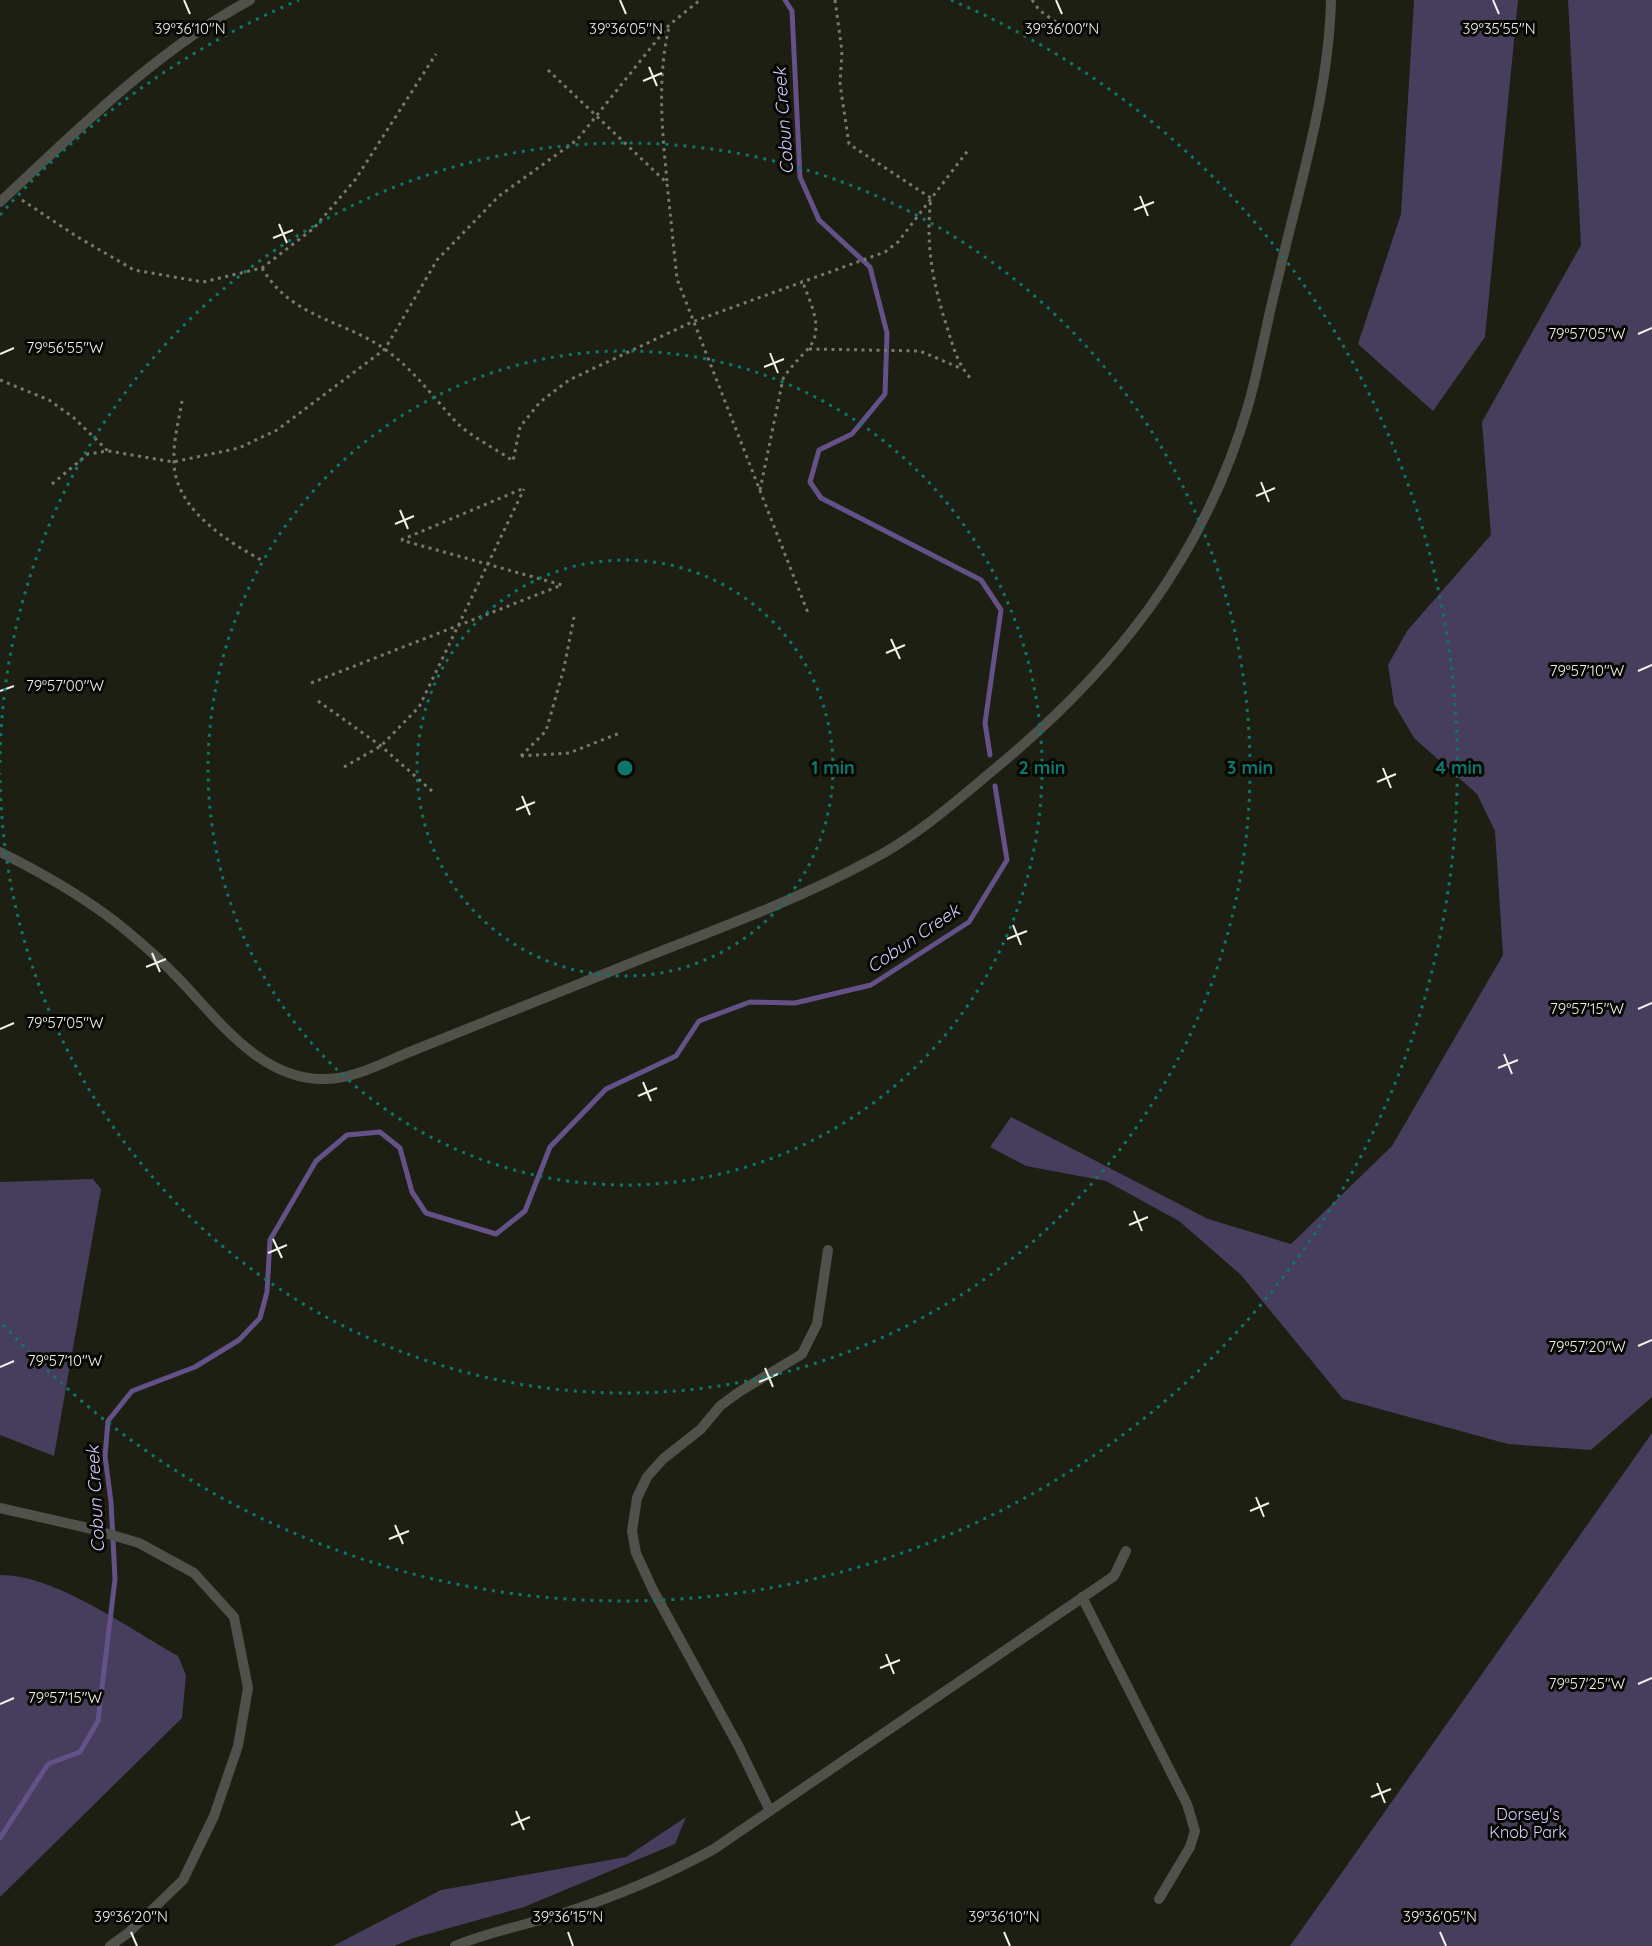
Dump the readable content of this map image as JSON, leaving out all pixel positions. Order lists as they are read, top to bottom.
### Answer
{
  "water": ["Cobun Creek"],
  "parks": ["Dorsey's Knob Park"],
  "coordinates": [
    "39°36'10\"N",
    "39°36'05\"N",
    "39°36'00\"N",
    "39°35'55\"N",
    "79°57'05\"W",
    "79°56'55\"W",
    "79°57'10\"W",
    "79°57'00\"W",
    "79°57'15\"W",
    "79°57'20\"W",
    "79°57'25\"W",
    "39°36'20\"N",
    "39°36'15\"N"
  ],
  "rings": [
    "1 min",
    "2 min",
    "3 min",
    "4 min"
  ]
}
